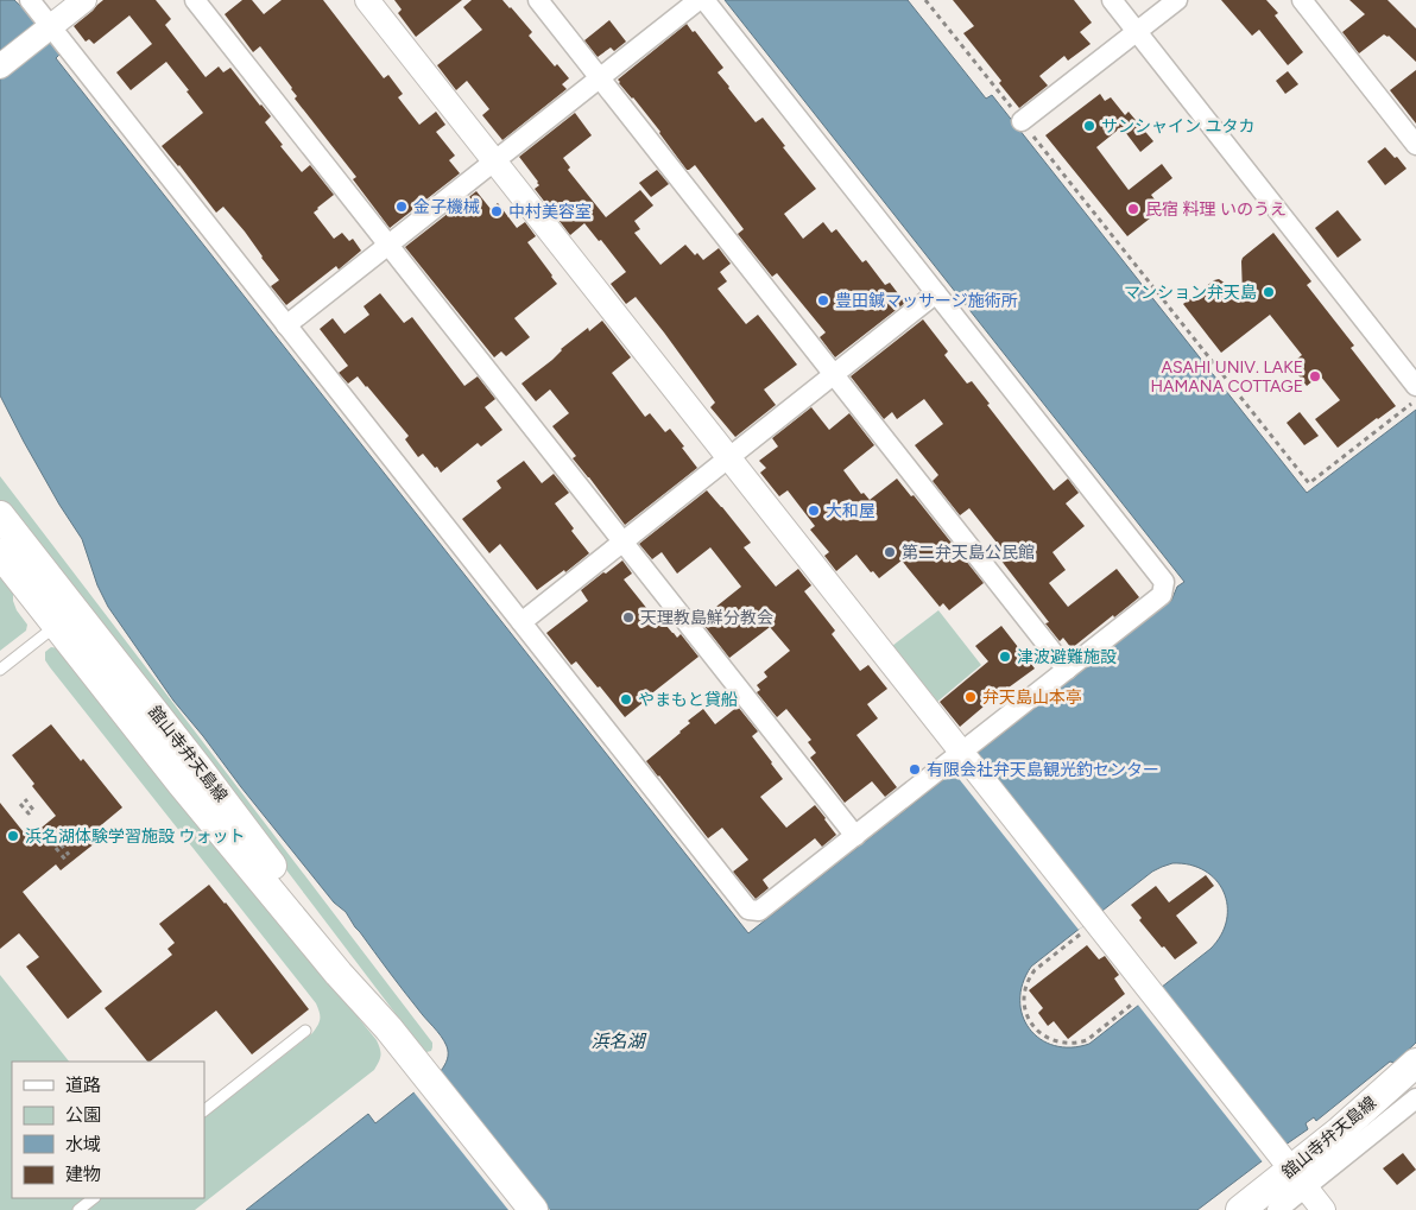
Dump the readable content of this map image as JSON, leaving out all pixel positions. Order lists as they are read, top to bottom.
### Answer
{
  "streets": {
    "main road": ["舘山寺弁天島線"]
  },
  "water": ["浜名湖"],
  "places": [
    "サンシャイン ユタカ",
    "金子機械",
    "民宿 料理 いのうえ",
    "中村美容室",
    "マンション弁天島",
    "豊田鍼マッサージ施術所",
    "ASAHI UNIV. LAKE HAMANA COTTAGE",
    "大和屋",
    "第二弁天島公民館",
    "天理教島鮮分教会",
    "津波避難施設",
    "弁天島山本亭",
    "やまもと貸船",
    "有限会社弁天島観光釣センター",
    "浜名湖体験学習施設 ウォット"
  ],
  "legend": [
    "道路",
    "公園",
    "水域",
    "建物"
  ]
}
